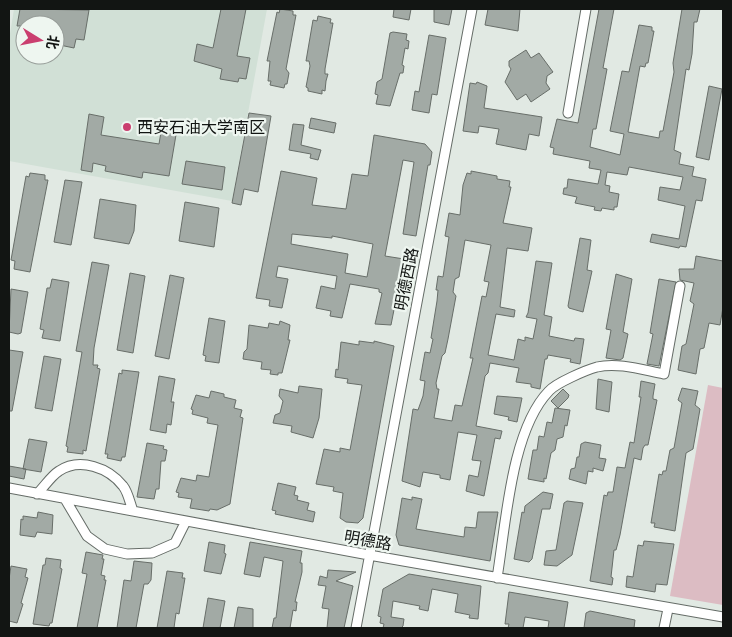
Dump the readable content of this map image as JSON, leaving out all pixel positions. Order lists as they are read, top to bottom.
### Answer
{
  "streets": {
    "street": ["明德西路", "明德路"]
  },
  "crossings": [
    ["明德西路", "明德路"]
  ],
  "places": ["西安石油大学南区"],
  "north": "right"
}
